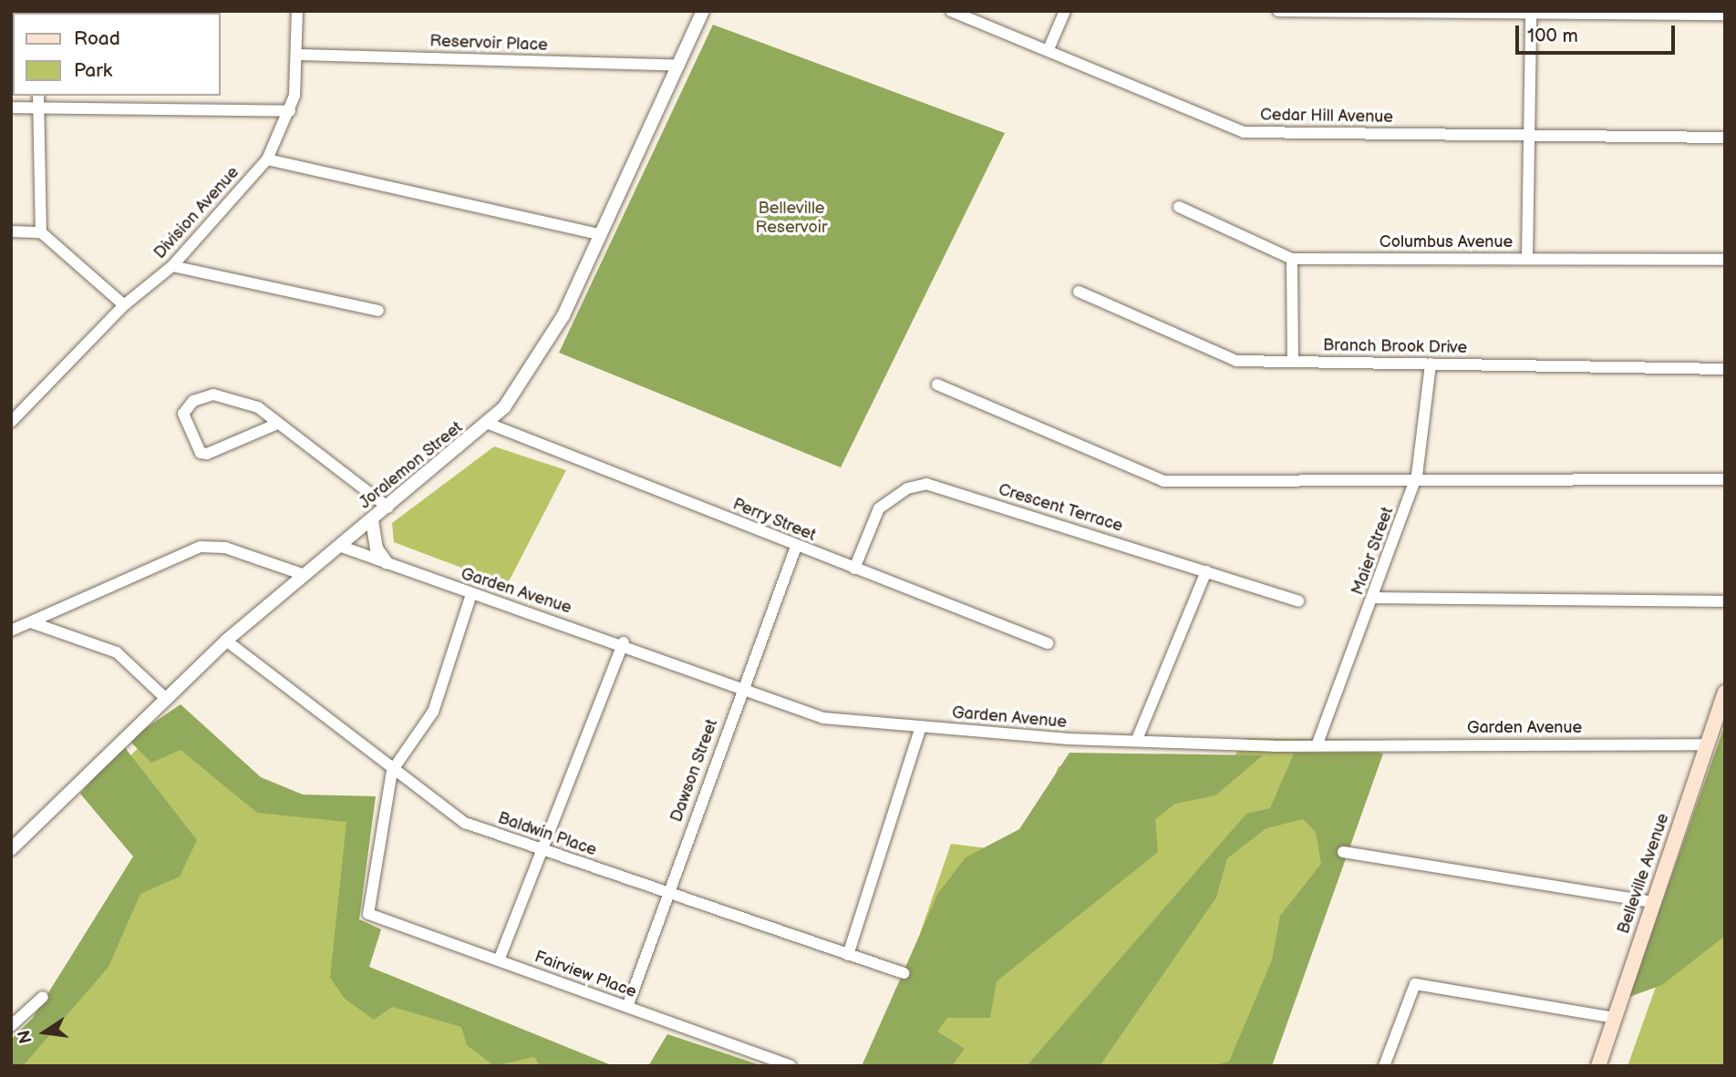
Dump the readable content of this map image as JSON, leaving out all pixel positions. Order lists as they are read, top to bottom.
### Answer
{
  "streets": {
    "main road": ["Belleville Avenue"],
    "street": [
      "Reservoir Place",
      "Cedar Hill Avenue",
      "Division Avenue",
      "Columbus Avenue",
      "Branch Brook Drive",
      "Joralemon Street",
      "Crescent Terrace",
      "Perry Street",
      "Maier Street",
      "Garden Avenue",
      "Dawson Street",
      "Baldwin Place",
      "Fairview Place"
    ]
  },
  "crossings": [
    ["Reservoir Place", "Division Avenue"],
    ["Reservoir Place", "Joralemon Street"],
    ["Branch Brook Drive", "Maier Street"],
    ["Joralemon Street", "Perry Street"],
    ["Joralemon Street", "Garden Avenue"],
    ["Joralemon Street", "Baldwin Place"],
    ["Crescent Terrace", "Perry Street"],
    ["Perry Street", "Dawson Street"],
    ["Maier Street", "Garden Avenue"],
    ["Garden Avenue", "Dawson Street"],
    ["Garden Avenue", "Belleville Avenue"],
    ["Dawson Street", "Baldwin Place"],
    ["Dawson Street", "Fairview Place"],
    ["Baldwin Place", "Fairview Place"]
  ],
  "parks": ["Belleville Reservoir"],
  "legend": ["Road", "Park"],
  "scale_bar": "100 m",
  "north": "left"
}
